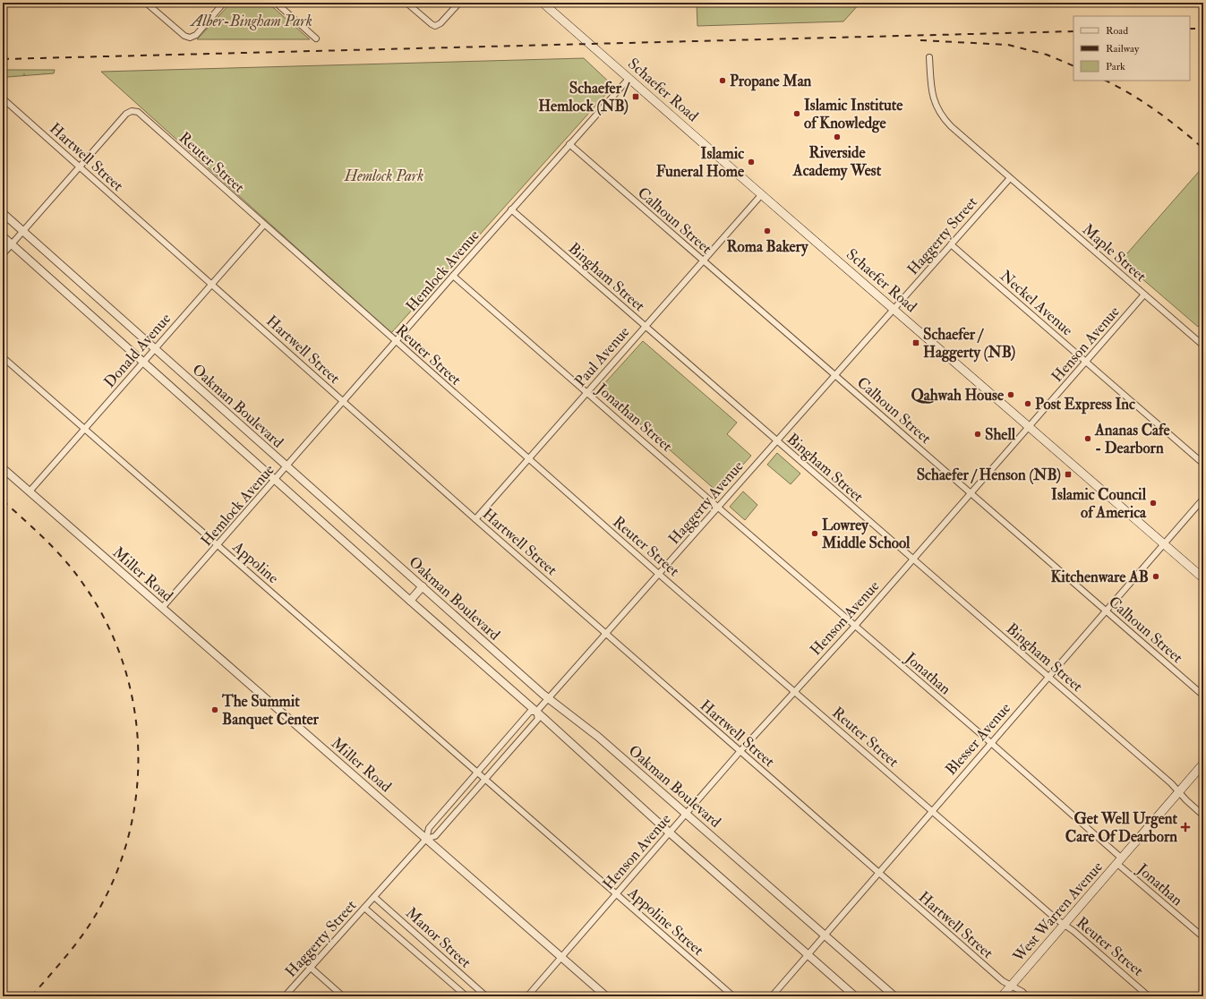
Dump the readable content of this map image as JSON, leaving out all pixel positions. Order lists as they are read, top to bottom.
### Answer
{
  "streets": {
    "main road": ["Schaefer Road", "West Warren Avenue"],
    "street": [
      "Hartwell Street",
      "Reuter Street",
      "Calhoun Street",
      "Haggerty Street",
      "Maple Street",
      "Hemlock Avenue",
      "Bingham Street",
      "Neckel Avenue",
      "Henson Avenue",
      "Donald Avenue",
      "Paul Avenue",
      "Oakman Boulevard",
      "Jonathan Street",
      "Haggerty Avenue",
      "Appoline",
      "Miller Road",
      "Jonathan",
      "Blesser Avenue",
      "Appoline Street",
      "Manor Street"
    ]
  },
  "crossings": [
    ["Schaefer Road", "Haggerty Street"],
    ["Schaefer Road", "Hemlock Avenue"],
    ["Schaefer Road", "Henson Avenue"],
    ["Schaefer Road", "Paul Avenue"],
    ["Schaefer Road", "Haggerty Avenue"],
    ["Schaefer Road", "Blesser Avenue"],
    ["Hartwell Street", "Reuter Street"],
    ["Hartwell Street", "Hemlock Avenue"],
    ["Hartwell Street", "Henson Avenue"],
    ["Hartwell Street", "Donald Avenue"],
    ["Hartwell Street", "Paul Avenue"],
    ["Hartwell Street", "Haggerty Avenue"],
    ["Hartwell Street", "Blesser Avenue"],
    ["Hartwell Street", "West Warren Avenue"],
    ["Reuter Street", "Hemlock Avenue"],
    ["Reuter Street", "Henson Avenue"],
    ["Reuter Street", "Donald Avenue"],
    ["Reuter Street", "Paul Avenue"],
    ["Reuter Street", "Haggerty Avenue"],
    ["Reuter Street", "Blesser Avenue"],
    ["Reuter Street", "West Warren Avenue"],
    ["Calhoun Street", "Hemlock Avenue"],
    ["Calhoun Street", "Henson Avenue"],
    ["Calhoun Street", "Paul Avenue"],
    ["Calhoun Street", "Haggerty Avenue"],
    ["Calhoun Street", "Blesser Avenue"],
    ["Haggerty Street", "Maple Street"],
    ["Haggerty Street", "Neckel Avenue"],
    ["Haggerty Street", "Haggerty Avenue"],
    ["Haggerty Street", "Manor Street"],
    ["Maple Street", "Henson Avenue"],
    ["Hemlock Avenue", "Bingham Street"],
    ["Hemlock Avenue", "Oakman Boulevard"],
    ["Hemlock Avenue", "Jonathan Street"],
    ["Hemlock Avenue", "Appoline"],
    ["Hemlock Avenue", "Miller Road"],
    ["Bingham Street", "Henson Avenue"],
    ["Bingham Street", "Paul Avenue"],
    ["Bingham Street", "Haggerty Avenue"],
    ["Bingham Street", "Blesser Avenue"],
    ["Bingham Street", "West Warren Avenue"],
    ["Neckel Avenue", "Henson Avenue"],
    ["Henson Avenue", "Oakman Boulevard"],
    ["Henson Avenue", "Miller Road"],
    ["Henson Avenue", "Jonathan"],
    ["Henson Avenue", "Appoline Street"],
    ["Donald Avenue", "Oakman Boulevard"],
    ["Donald Avenue", "Appoline"],
    ["Donald Avenue", "Miller Road"],
    ["Paul Avenue", "Jonathan Street"],
    ["Oakman Boulevard", "Haggerty Avenue"],
    ["Oakman Boulevard", "Blesser Avenue"],
    ["Jonathan Street", "Haggerty Avenue"],
    ["Jonathan Street", "Jonathan"],
    ["Haggerty Avenue", "Appoline"],
    ["Haggerty Avenue", "Miller Road"],
    ["Haggerty Avenue", "Jonathan"],
    ["Haggerty Avenue", "Appoline Street"],
    ["Haggerty Avenue", "Manor Street"],
    ["Appoline", "Appoline Street"],
    ["Jonathan", "Blesser Avenue"],
    ["Jonathan", "West Warren Avenue"]
  ],
  "parks": ["Alber-Bingham Park", "Hemlock Park"],
  "places": {
    "other": [
      "Propane Man",
      "Islamic Institute of Knowledge",
      "Riverside Academy West",
      "Islamic Funeral Home",
      "Roma Bakery",
      "Qahwah House",
      "Post Express Inc",
      "Shell",
      "Ananas Cafe - Dearborn",
      "Islamic Council of America",
      "Lowrey Middle School",
      "Kitchenware AB",
      "The Summit Banquet Center"
    ],
    "transit": ["Schaefer / Hemlock (NB)", "Schaefer / Haggerty (NB)", "Schaefer / Henson (NB)"],
    "health": ["Get Well Urgent Care Of Dearborn"]
  },
  "legend": ["Road", "Railway", "Park"]
}
